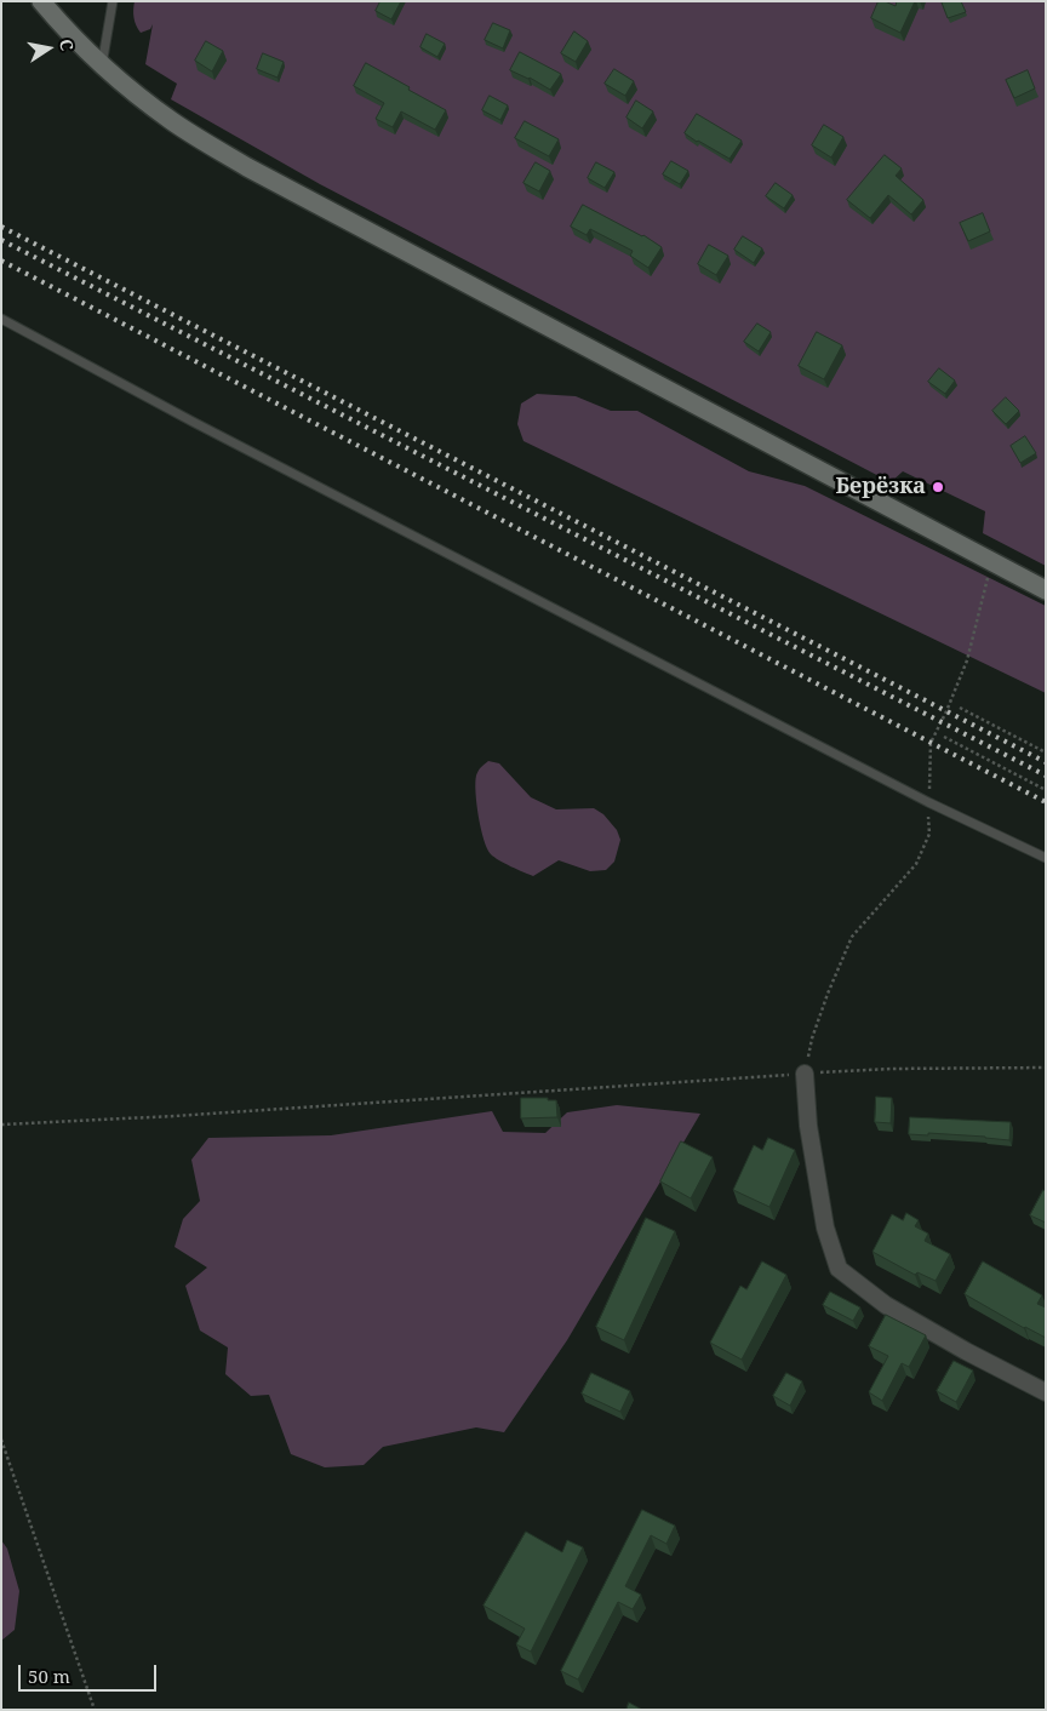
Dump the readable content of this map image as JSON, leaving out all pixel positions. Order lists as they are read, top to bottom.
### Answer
{
  "places": ["Берёзка"],
  "scale_bar": "50 m",
  "north": "right"
}
